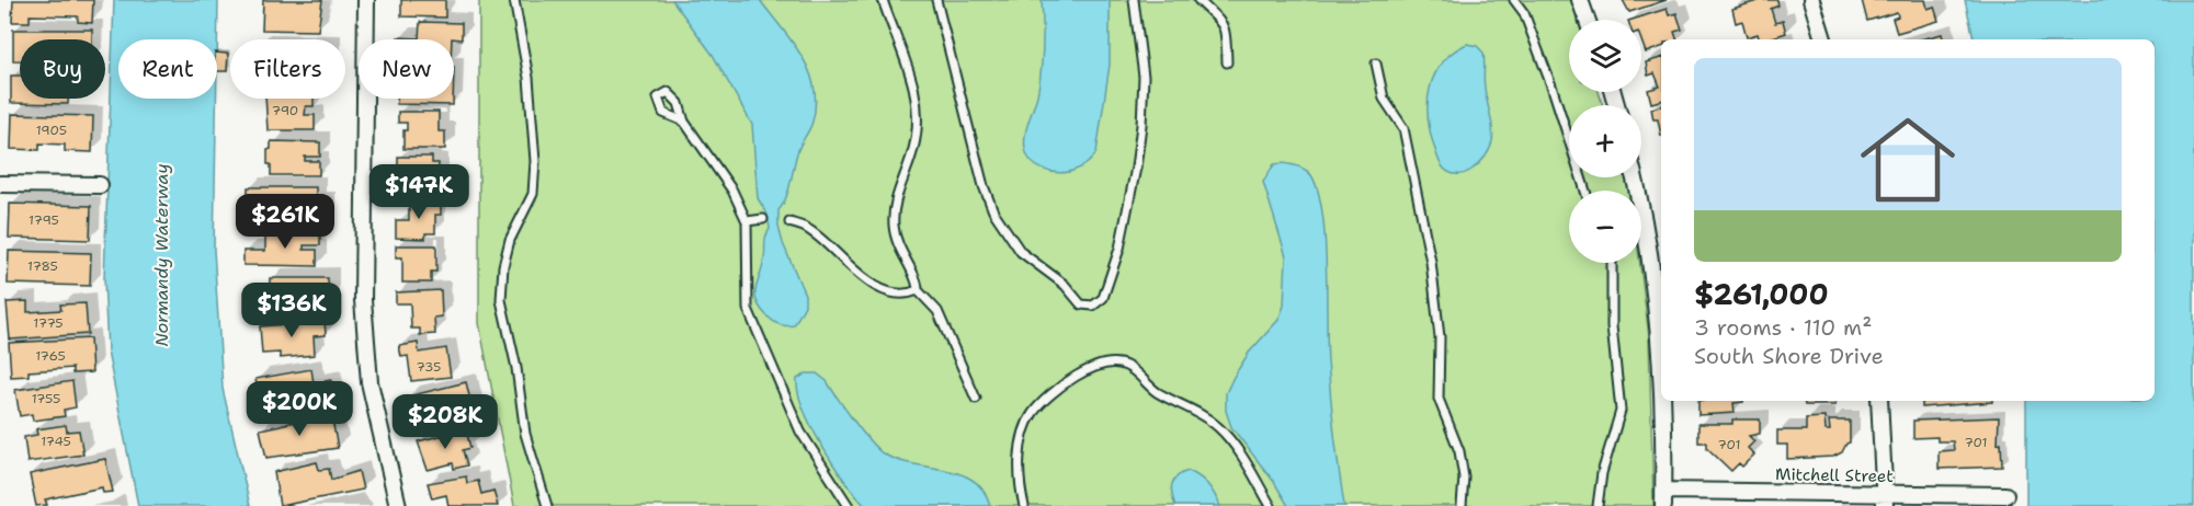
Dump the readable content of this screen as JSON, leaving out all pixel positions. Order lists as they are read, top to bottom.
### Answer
{
  "streets": {
    "street": ["Mitchell Street"]
  },
  "water": ["Normandy Waterway"],
  "house_numbers": [
    "790",
    "1905",
    "1795",
    "1785",
    "1775",
    "1765",
    "735",
    "1755",
    "1745",
    "701",
    "701"
  ],
  "page": {
    "map_buttons": ["+", "−"],
    "chip": [
      "Buy",
      "Rent",
      "Filters",
      "New"
    ],
    "list": [
      {
        "name": "$261,000",
        "note": "3 rooms · 110 m² · South Shore Drive"
      }
    ],
    "price": [
      "$147K",
      "$261K",
      "$136K",
      "$200K",
      "$208K"
    ]
  }
}
